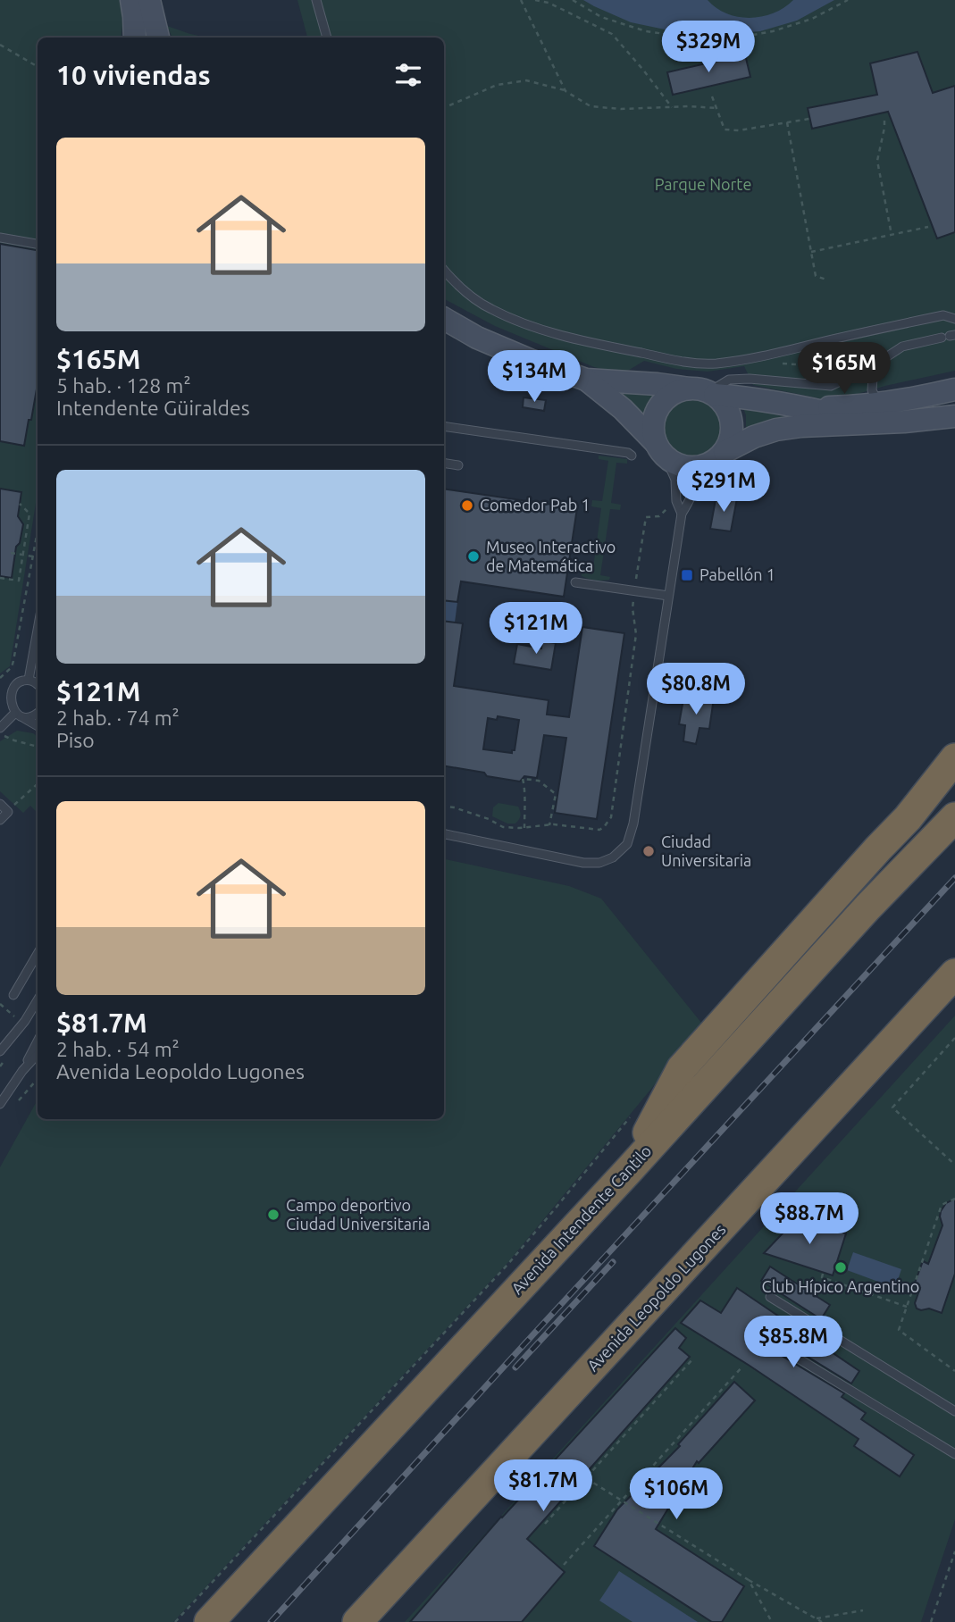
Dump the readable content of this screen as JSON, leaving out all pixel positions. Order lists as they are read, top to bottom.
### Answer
{
  "streets": {
    "highway": ["Avenida Intendente Cantilo", "Avenida Leopoldo Lugones"]
  },
  "parks": ["Parque Norte"],
  "places": {
    "other": [
      "Comedor Pab 1",
      "Museo Interactivo de Matemática",
      "Ciudad Universitaria",
      "Campo deportivo Ciudad Universitaria",
      "Club Hípico Argentino"
    ],
    "transit": ["Pabellón 1"]
  },
  "page": {
    "price": [
      "$329M",
      "$165M",
      "$134M",
      "$291M",
      "$121M",
      "$80.8M",
      "$88.7M",
      "$85.8M",
      "$81.7M",
      "$106M"
    ],
    "heading": "10 viviendas",
    "list": [
      {
        "name": "$165M",
        "note": "5 hab. · 128 m² · Intendente Güiraldes"
      },
      {
        "name": "$121M",
        "note": "2 hab. · 74 m² · Piso"
      },
      {
        "name": "$81.7M",
        "note": "2 hab. · 54 m² · Avenida Leopoldo Lugones"
      }
    ]
  }
}
